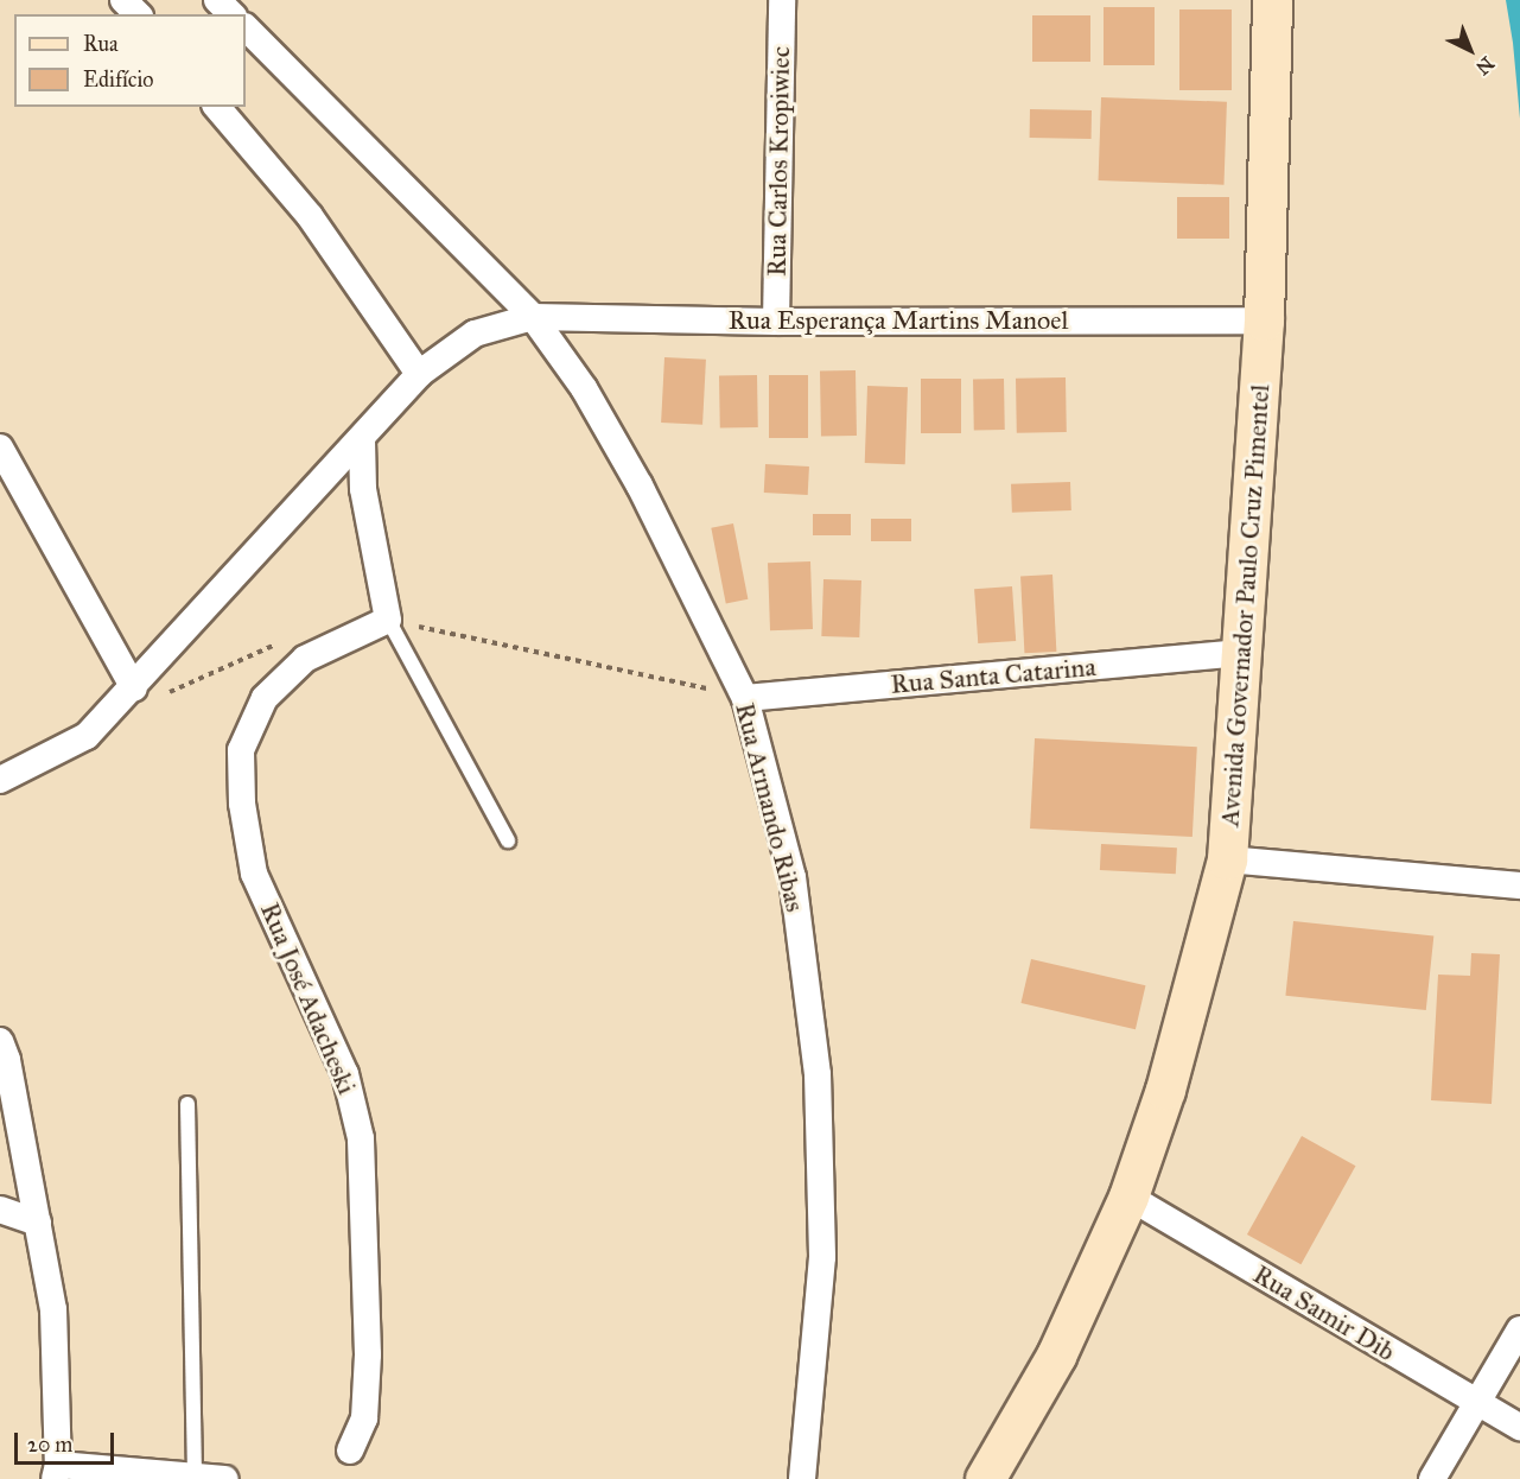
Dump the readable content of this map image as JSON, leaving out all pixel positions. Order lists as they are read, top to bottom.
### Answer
{
  "streets": {
    "street": [
      "Rua Carlos Kropiwiec",
      "Rua Esperança Martins Manoel",
      "Avenida Governador Paulo Cruz Pimentel",
      "Rua Santa Catarina",
      "Rua Armando Ribas",
      "Rua José Adacheski",
      "Rua Samir Dib"
    ]
  },
  "crossings": [
    ["Rua Carlos Kropiwiec", "Rua Esperança Martins Manoel"],
    ["Rua Esperança Martins Manoel", "Avenida Governador Paulo Cruz Pimentel"],
    ["Rua Esperança Martins Manoel", "Rua Armando Ribas"],
    ["Avenida Governador Paulo Cruz Pimentel", "Rua Santa Catarina"],
    ["Avenida Governador Paulo Cruz Pimentel", "Rua Samir Dib"],
    ["Rua Santa Catarina", "Rua Armando Ribas"]
  ],
  "legend": ["Rua", "Edifício"],
  "scale_bar": "20 m",
  "north": "bottom right"
}
